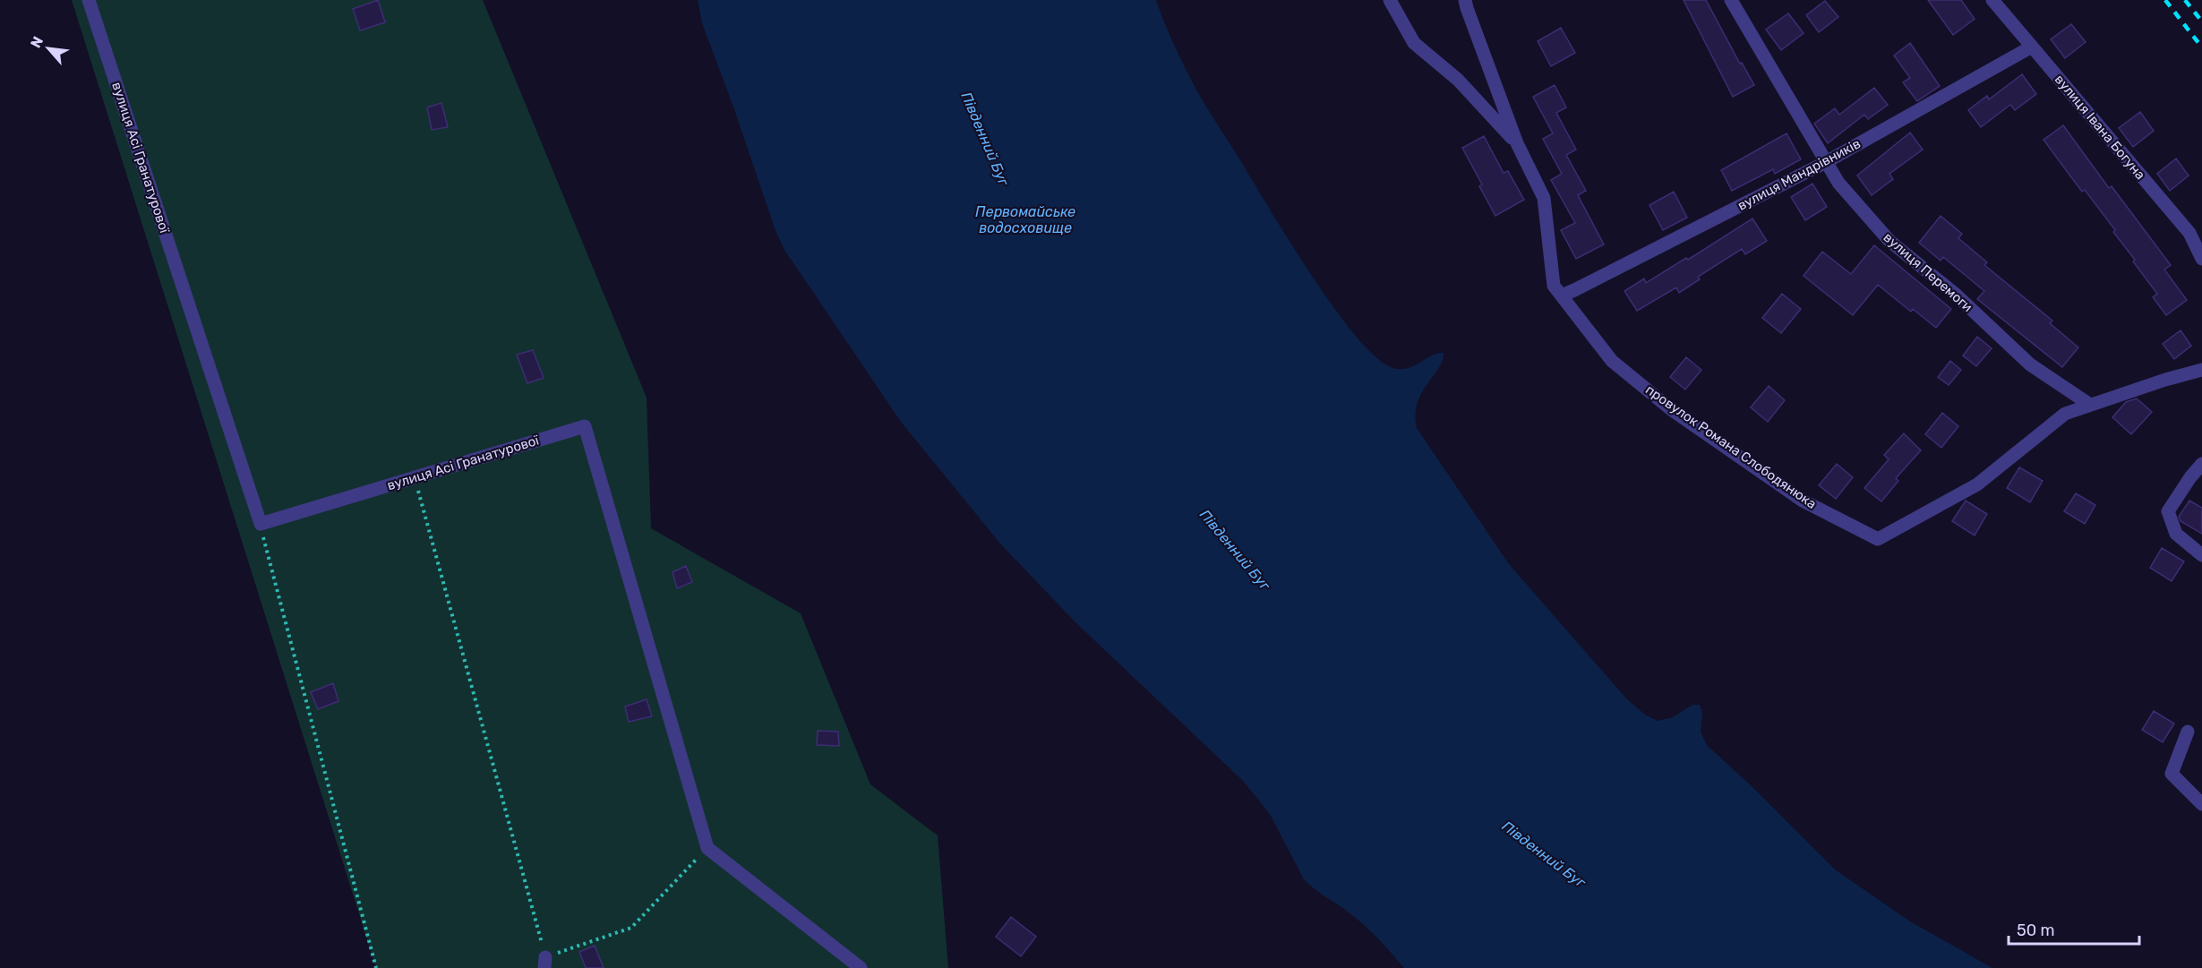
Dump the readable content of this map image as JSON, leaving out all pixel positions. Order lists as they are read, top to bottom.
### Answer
{
  "streets": {
    "street": [
      "вулиця Івана Богуна",
      "вулиця Асі Гранатурової",
      "вулиця Мандрівників",
      "вулиця Перемоги",
      "провулок Романа Слободянюка"
    ]
  },
  "crossings": [
    ["вулиця Івана Богуна", "вулиця Мандрівників"],
    ["вулиця Мандрівників", "вулиця Перемоги"],
    ["вулиця Мандрівників", "провулок Романа Слободянюка"],
    ["вулиця Перемоги", "провулок Романа Слободянюка"]
  ],
  "water": ["Південний Буг", "Первомайське водосховище"],
  "scale_bar": "50 m",
  "north": "top left"
}
